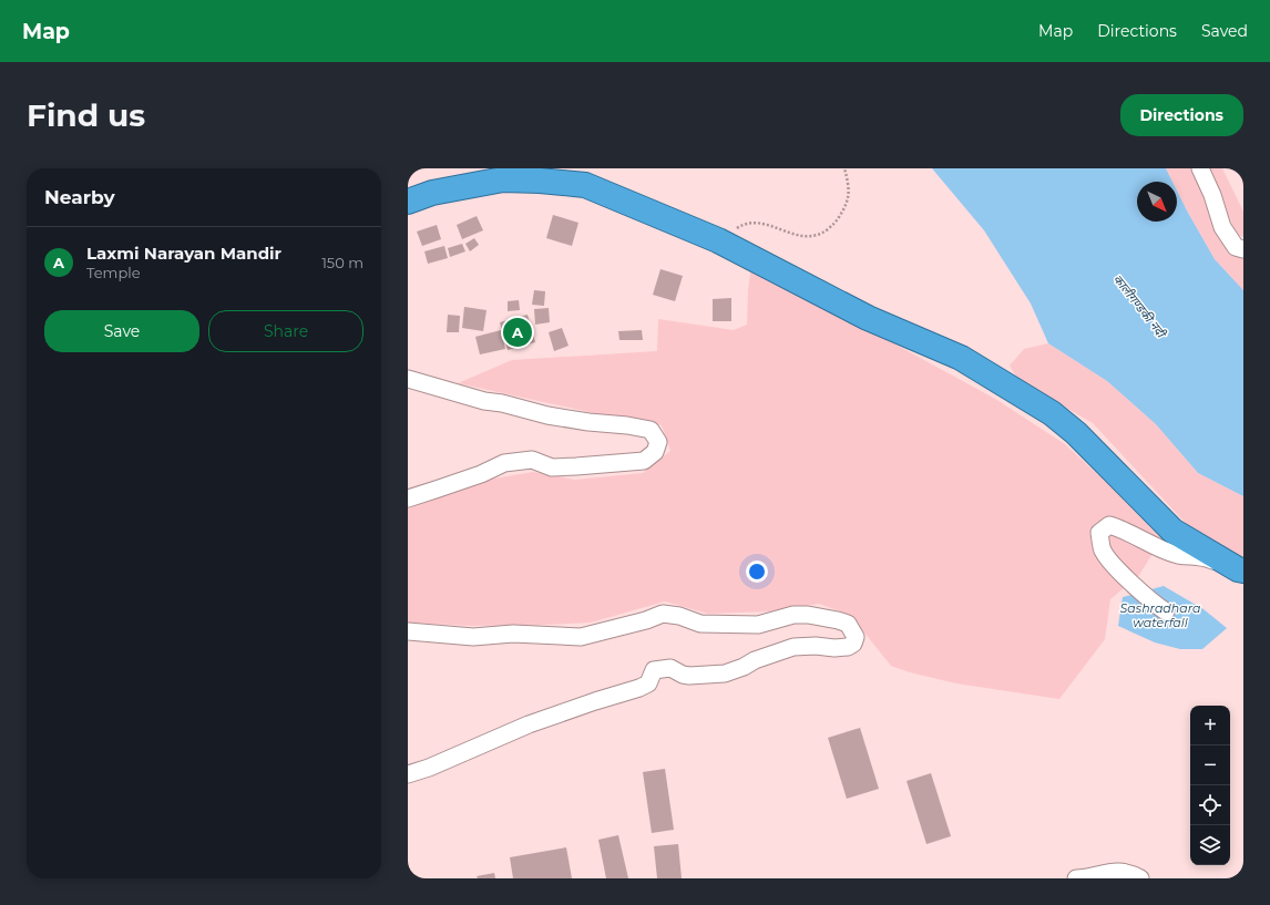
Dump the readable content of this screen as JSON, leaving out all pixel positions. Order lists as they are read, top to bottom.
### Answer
{
  "water": ["कालीगण्डकी नदी", "Sashradhara waterfall"],
  "north": "bottom right",
  "page": {
    "header": "Map",
    "nav": ["Map", "Directions", "Saved"],
    "buttons": [
      "Directions",
      ["Save", "Share"]
    ],
    "title": "Find us",
    "heading": "Nearby",
    "list": [
      {
        "mark": "A",
        "name": "Laxmi Narayan Mandir",
        "note": "Temple",
        "value": "150 m"
      }
    ],
    "pins": "A",
    "map_buttons": ["+", "−"]
  }
}
